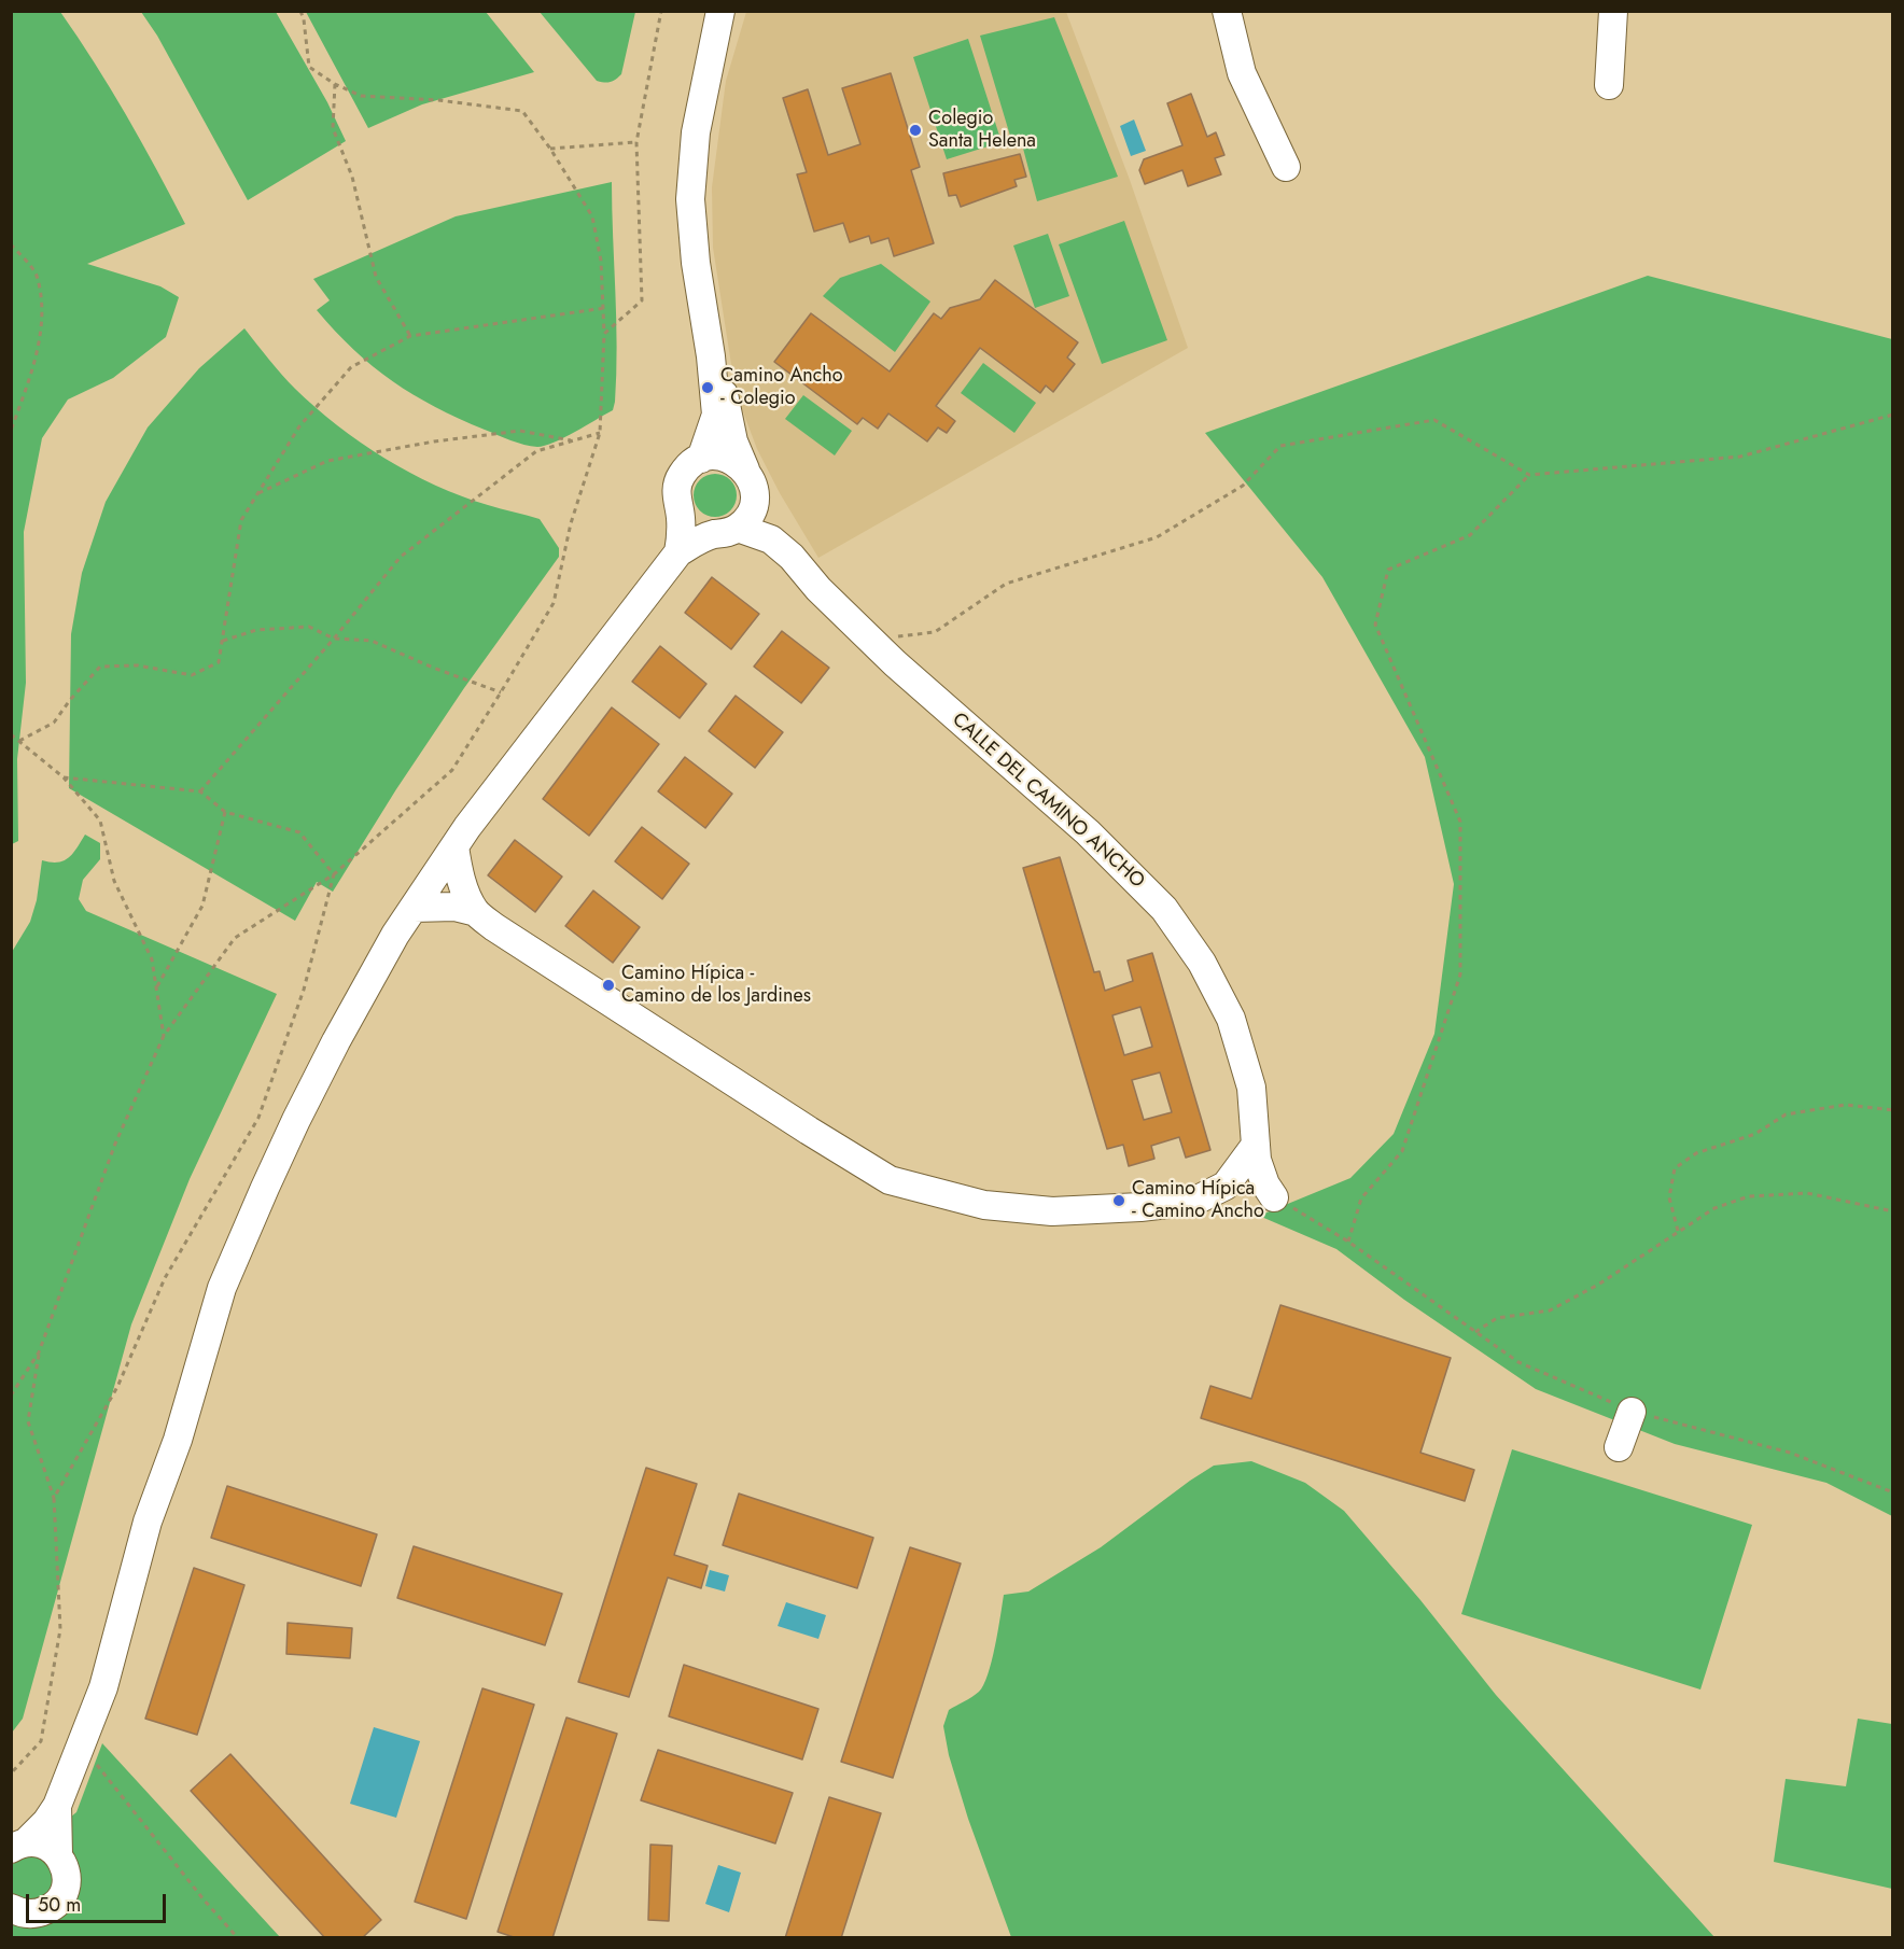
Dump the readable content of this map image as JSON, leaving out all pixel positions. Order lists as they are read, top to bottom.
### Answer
{
  "streets": {
    "street": ["CALLE DEL CAMINO ANCHO"]
  },
  "places": [
    "Colegio Santa Helena",
    "Camino Ancho - Colegio",
    "Camino Hípica - Camino de los Jardines",
    "Camino Hípica - Camino Ancho"
  ],
  "scale_bar": "50 m"
}
